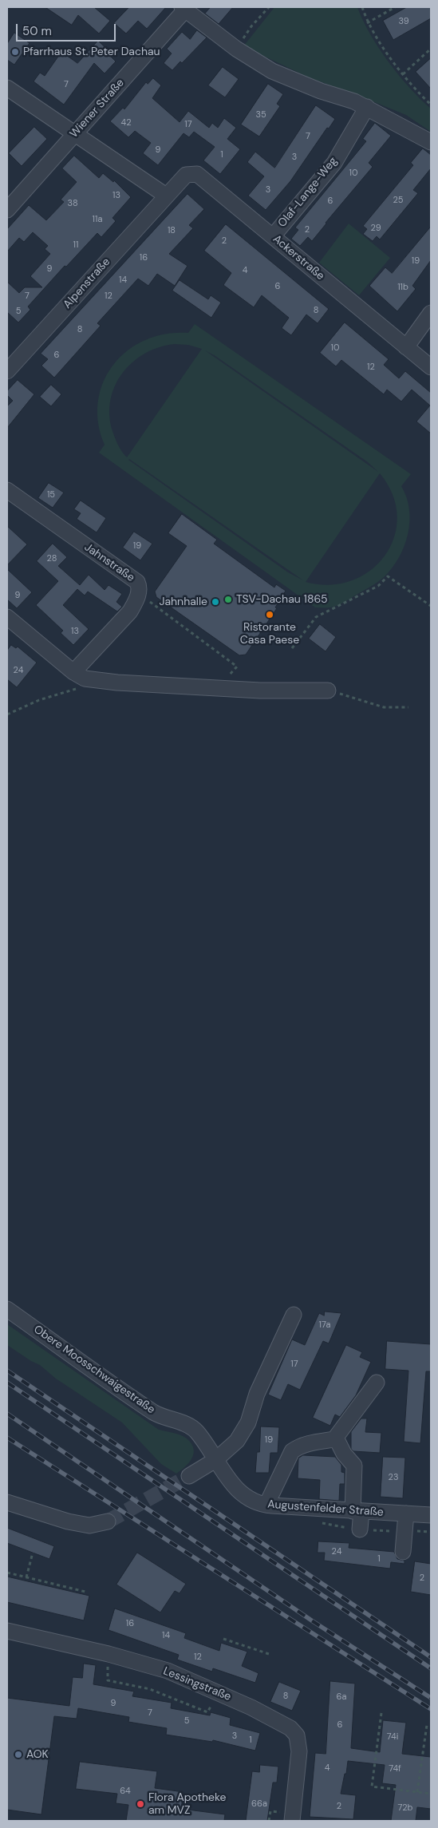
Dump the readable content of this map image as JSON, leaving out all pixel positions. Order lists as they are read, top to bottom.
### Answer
{
  "streets": {
    "street": [
      "Wiener Straße",
      "Olaf-Lange-Weg",
      "Ackerstraße",
      "Alpenstraße",
      "Jahnstraße",
      "Obere Moosschwaigestraße",
      "Augustenfelder Straße",
      "Lessingstraße"
    ]
  },
  "crossings": [
    ["Olaf-Lange-Weg", "Ackerstraße"],
    ["Ackerstraße", "Alpenstraße"],
    ["Obere Moosschwaigestraße", "Augustenfelder Straße"]
  ],
  "places": [
    "Pfarrhaus St. Peter Dachau",
    "TSV-Dachau 1865",
    "Jahnhalle",
    "Ristorante Casa Paese",
    "AOK",
    "Flora Apotheke am MVZ"
  ],
  "house_numbers": [
    "39",
    "7",
    "35",
    "42",
    "17",
    "7",
    "9",
    "1",
    "3",
    "10",
    "3",
    "13",
    "25",
    "6",
    "38",
    "11a",
    "29",
    "2",
    "18",
    "2",
    "11",
    "16",
    "19",
    "9",
    "4",
    "14",
    "6",
    "11b",
    "7",
    "12",
    "8",
    "5",
    "8",
    "10",
    "6",
    "12",
    "15",
    "19",
    "28",
    "9",
    "13",
    "24",
    "17a",
    "17",
    "19",
    "23",
    "24",
    "1",
    "2",
    "16",
    "14",
    "12",
    "8",
    "6a",
    "9",
    "7",
    "5",
    "6",
    "3",
    "74i",
    "1",
    "4",
    "74f",
    "64",
    "66a",
    "2",
    "72b"
  ],
  "scale_bar": "50 m"
}
